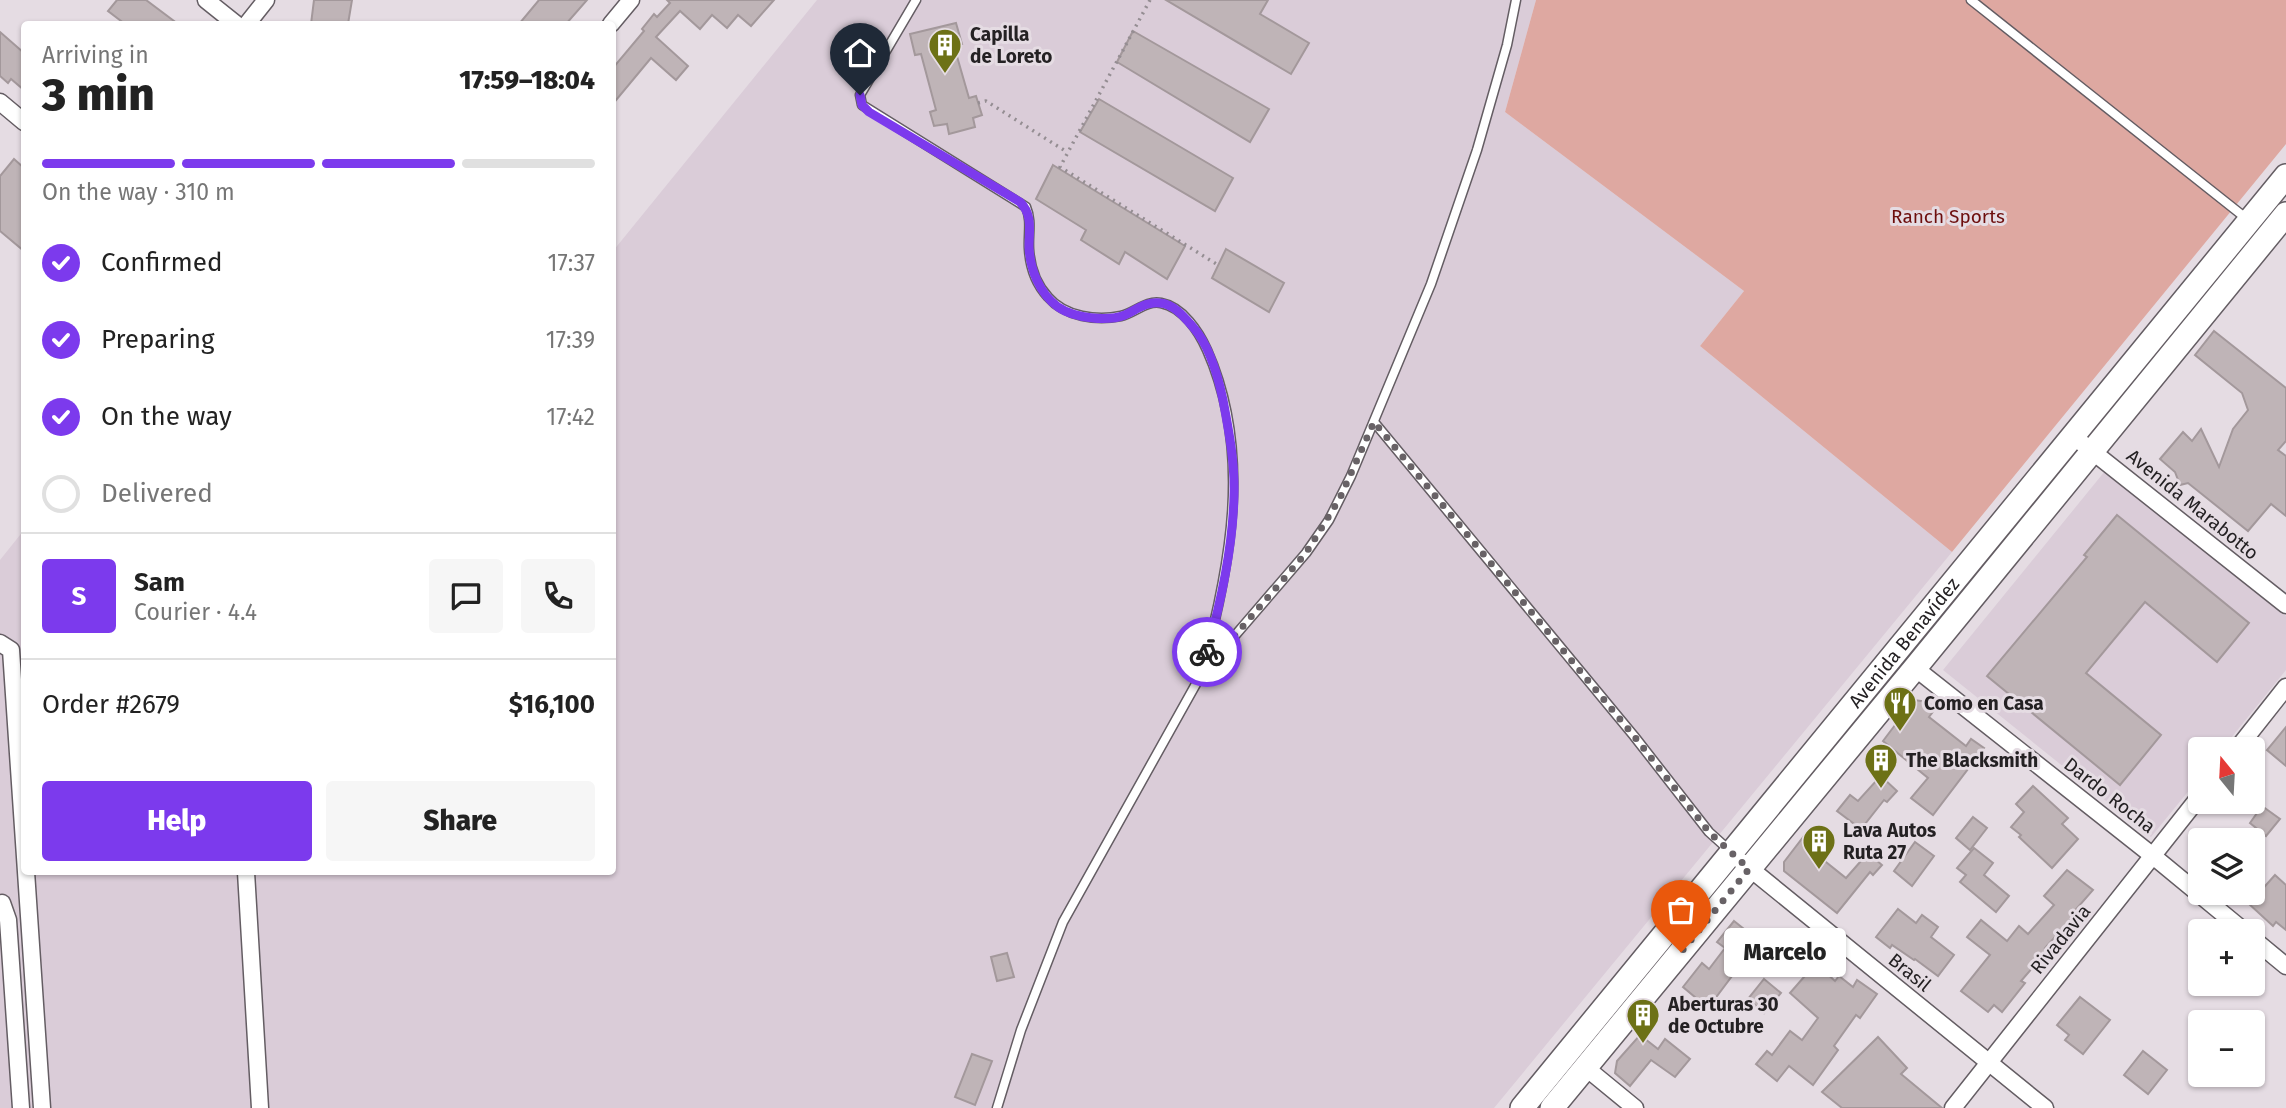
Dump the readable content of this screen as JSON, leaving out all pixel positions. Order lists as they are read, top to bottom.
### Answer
{
  "streets": {
    "main road": ["Avenida Benavídez"],
    "street": [
      "Avenida Marabotto",
      "Dardo Rocha",
      "Rivadavia",
      "Brasil"
    ]
  },
  "crossings": [
    ["Avenida Marabotto", "Avenida Benavídez"],
    ["Avenida Benavídez", "Dardo Rocha"],
    ["Avenida Benavídez", "Brasil"],
    ["Dardo Rocha", "Rivadavia"],
    ["Rivadavia", "Brasil"]
  ],
  "parks": ["Ranch Sports"],
  "places": {
    "building": [
      "Capilla de Loreto",
      "The Blacksmith",
      "Lava Autos Ruta 27",
      "Aberturas 30 de Octubre"
    ],
    "restaurant": ["Como en Casa"],
    "other": ["Marcelo"]
  },
  "north": "top",
  "page": {
    "heading": ["3 min", "Arriving in", "17:59–18:04"],
    "panel": [
      "Sam",
      "Courier · 4.4",
      "Order #2679",
      "$16,100"
    ],
    "bar": "On the way · 310 m",
    "list": [
      ["Confirmed", "17:37"],
      ["Preparing", "17:39"],
      ["On the way", "17:42"],
      "Delivered"
    ],
    "round": "S",
    "map_buttons": ["+", "−"],
    "buttons": ["Help", "Share"],
    "bubble": "Marcelo"
  }
}
